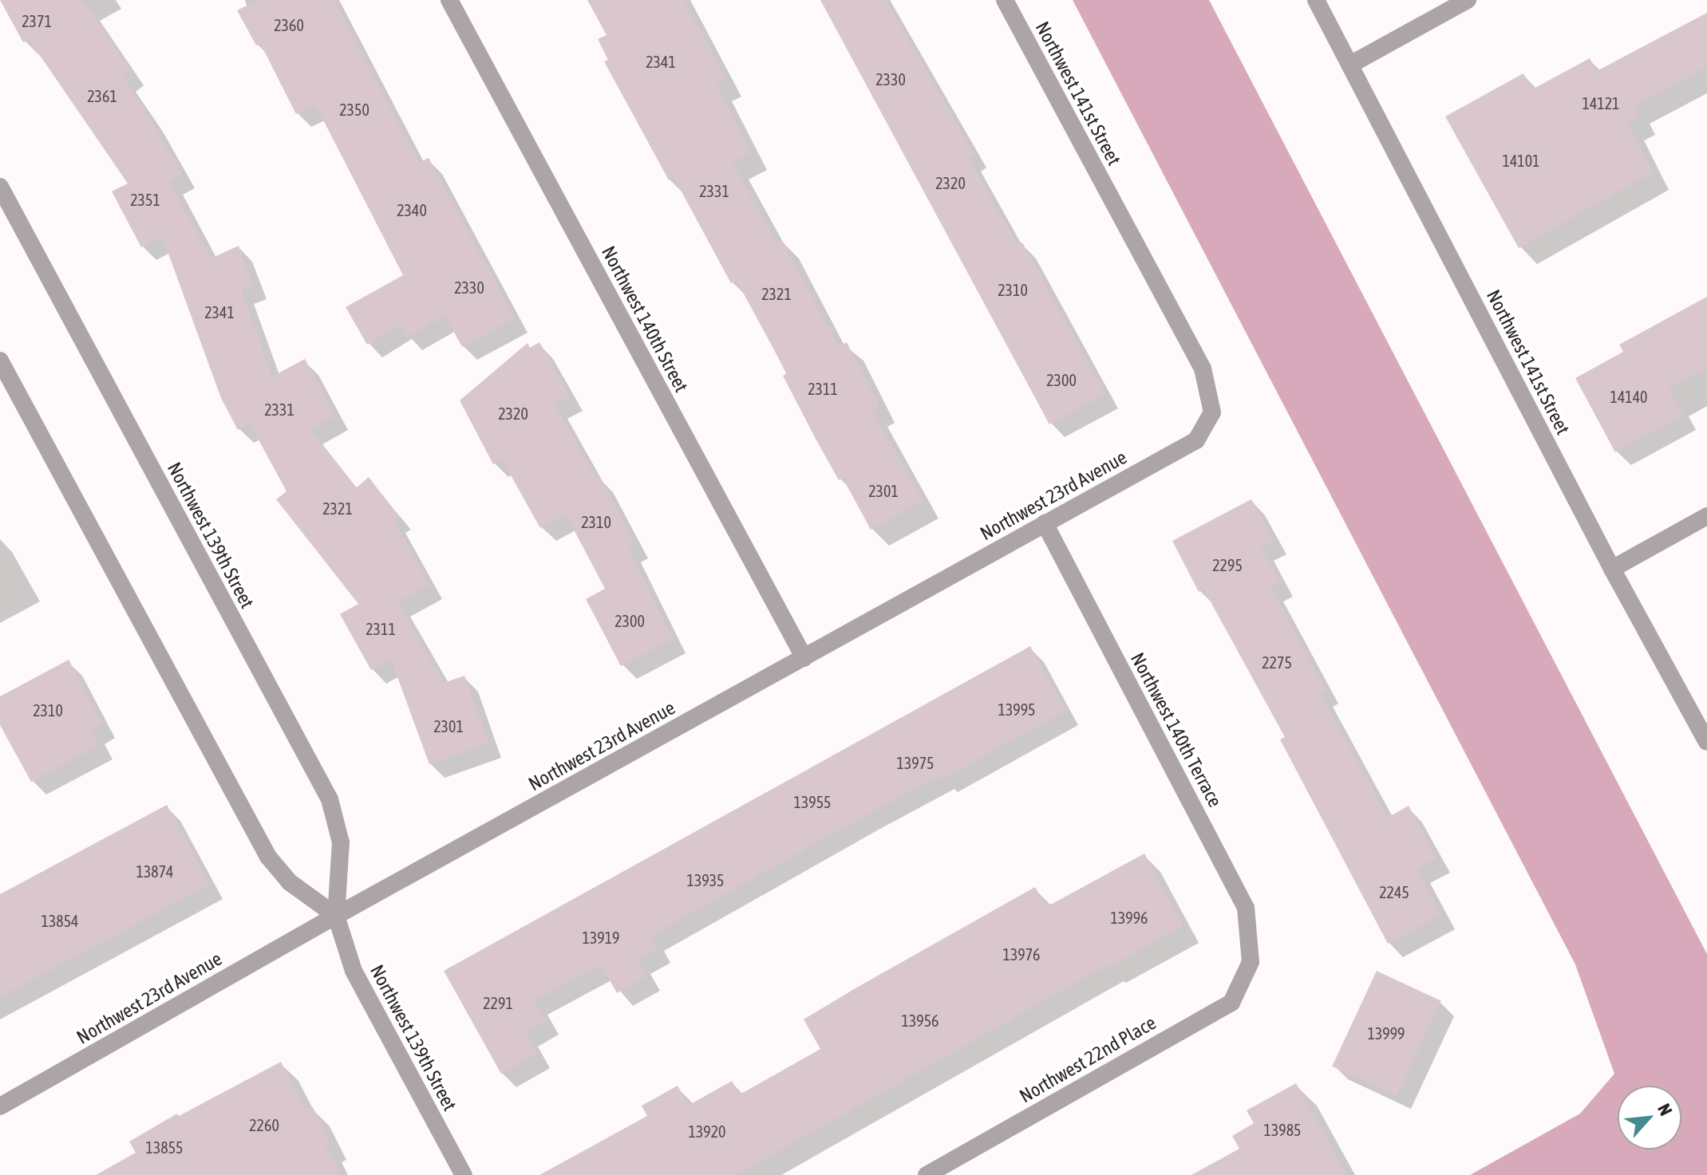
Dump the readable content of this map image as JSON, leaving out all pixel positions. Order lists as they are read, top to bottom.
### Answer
{
  "streets": {
    "street": [
      "Northwest 141st Street",
      "Northwest 140th Street",
      "Northwest 23rd Avenue",
      "Northwest 139th Street",
      "Northwest 140th Terrace",
      "Northwest 22nd Place"
    ]
  },
  "crossings": [
    ["Northwest 141st Street", "Northwest 23rd Avenue"],
    ["Northwest 140th Street", "Northwest 23rd Avenue"],
    ["Northwest 23rd Avenue", "Northwest 139th Street"],
    ["Northwest 23rd Avenue", "Northwest 140th Terrace"],
    ["Northwest 140th Terrace", "Northwest 22nd Place"]
  ],
  "house_numbers": [
    "2371",
    "2360",
    "2341",
    "2330",
    "2361",
    "14121",
    "2350",
    "14101",
    "2320",
    "2331",
    "2351",
    "2340",
    "2330",
    "2310",
    "2321",
    "2341",
    "2300",
    "2311",
    "14140",
    "2331",
    "2320",
    "2301",
    "2321",
    "2310",
    "2295",
    "2300",
    "2311",
    "2275",
    "13995",
    "2310",
    "2301",
    "13975",
    "13955",
    "13874",
    "13935",
    "2245",
    "13996",
    "13854",
    "13919",
    "13976",
    "2291",
    "13956",
    "13999",
    "2260",
    "13985",
    "13920",
    "13855"
  ],
  "north": "top right"
}
